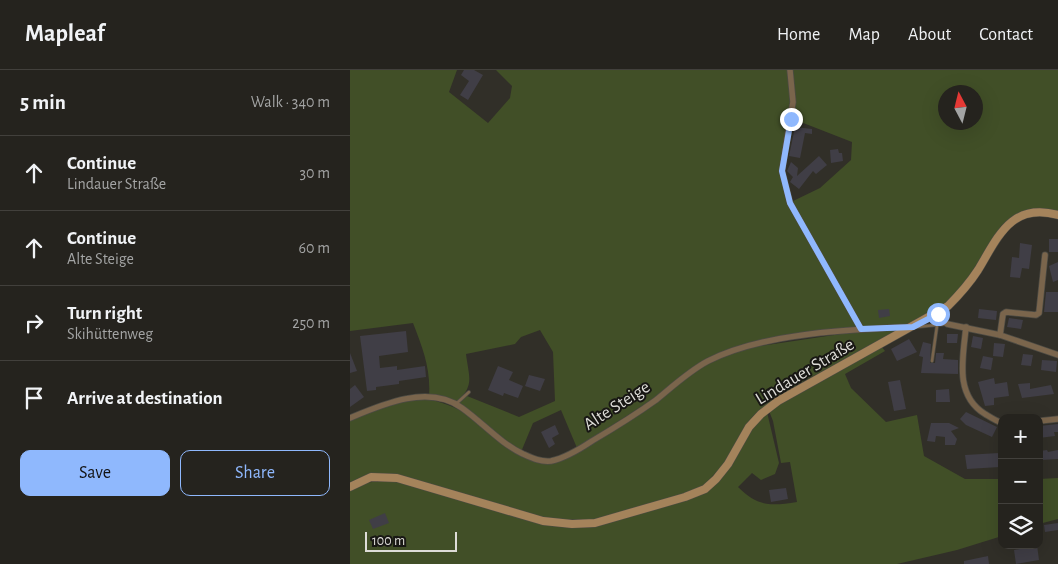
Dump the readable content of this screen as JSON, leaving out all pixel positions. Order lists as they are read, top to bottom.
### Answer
{
  "streets": {
    "main road": ["Lindauer Straße"],
    "street": ["Alte Steige"]
  },
  "crossings": [
    ["Lindauer Straße", "Alte Steige"]
  ],
  "scale_bar": "100 m",
  "north": "top",
  "page": {
    "header": "Mapleaf",
    "nav": [
      "Home",
      "Map",
      "About",
      "Contact"
    ],
    "heading": ["5 min", "Walk · 340 m"],
    "list": [
      ["Continue", "Lindauer Straße", "30 m"],
      ["Continue", "Alte Steige", "60 m"],
      ["Turn right", "Skihüttenweg", "250 m"],
      "Arrive at destination"
    ],
    "map_buttons": ["+", "−"],
    "buttons": ["Save", "Share"],
    "scale": "100 m"
  }
}
